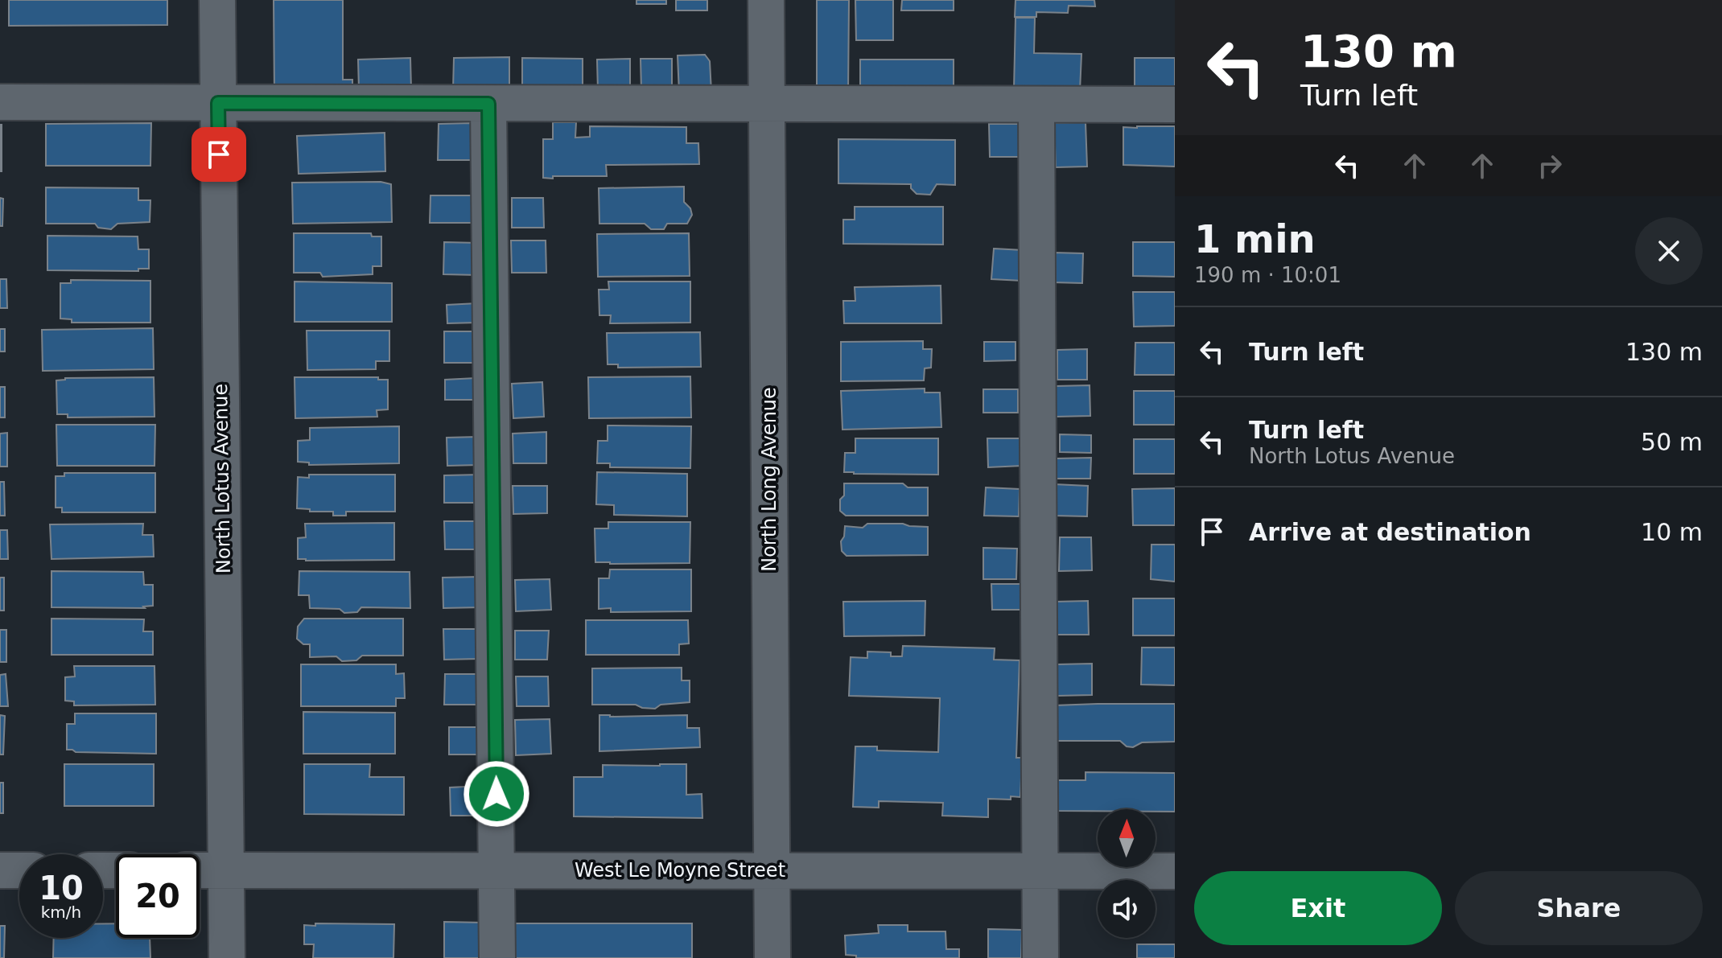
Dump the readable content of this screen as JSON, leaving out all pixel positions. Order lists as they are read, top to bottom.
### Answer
{
  "streets": {
    "street": ["North Lotus Avenue", "North Long Avenue", "West Le Moyne Street"]
  },
  "crossings": [
    ["North Lotus Avenue", "West Le Moyne Street"],
    ["North Long Avenue", "West Le Moyne Street"]
  ],
  "north": "top",
  "page": {
    "turn": ["130 m", "Turn left"],
    "heading": ["1 min", "190 m · 10:01"],
    "list": [
      {
        "name": "Turn left",
        "value": "130 m"
      },
      {
        "name": "Turn left",
        "note": "North Lotus Avenue",
        "value": "50 m"
      },
      {
        "name": "Arrive at destination",
        "value": "10 m"
      }
    ],
    "speed": "10 km/h",
    "limit": "20",
    "buttons": ["Exit", "Share"]
  }
}
